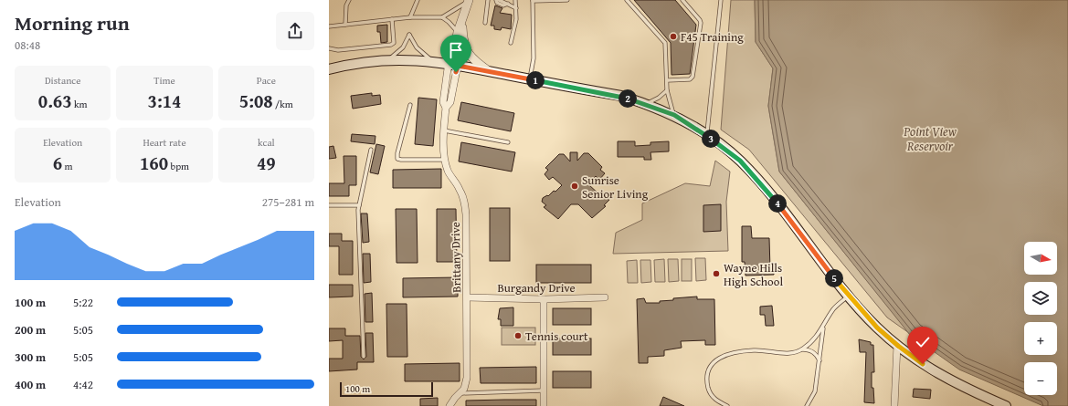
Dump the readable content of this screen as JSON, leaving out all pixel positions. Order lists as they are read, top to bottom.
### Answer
{
  "streets": {
    "street": ["Brittany Drive", "Burgandy Drive"]
  },
  "crossings": [
    ["Brittany Drive", "Burgandy Drive"]
  ],
  "water": ["Point View Reservoir"],
  "places": [
    "F45 Training",
    "Sunrise Senior Living",
    "Wayne Hills High School",
    "Tennis court"
  ],
  "scale_bar": "100 m",
  "north": "right",
  "page": {
    "heading": ["Morning run", "08:48"],
    "stats": [
      ["Distance", "0.63 km"],
      ["Time", "3:14"],
      ["Pace", "5:08 /km"],
      ["Elevation", "6 m"],
      ["Heart rate", "160 bpm"],
      ["kcal", "49"]
    ],
    "pins": [
      "1",
      "2",
      "3",
      "4",
      "5"
    ],
    "chart": ["Elevation", "275–281 m"],
    "map_buttons": ["+", "−"],
    "list": [
      {
        "name": "100 m",
        "note": "5:22"
      },
      {
        "name": "200 m",
        "note": "5:05"
      },
      {
        "name": "300 m",
        "note": "5:05"
      },
      {
        "name": "400 m",
        "note": "4:42"
      }
    ],
    "scale": "100 m"
  }
}
